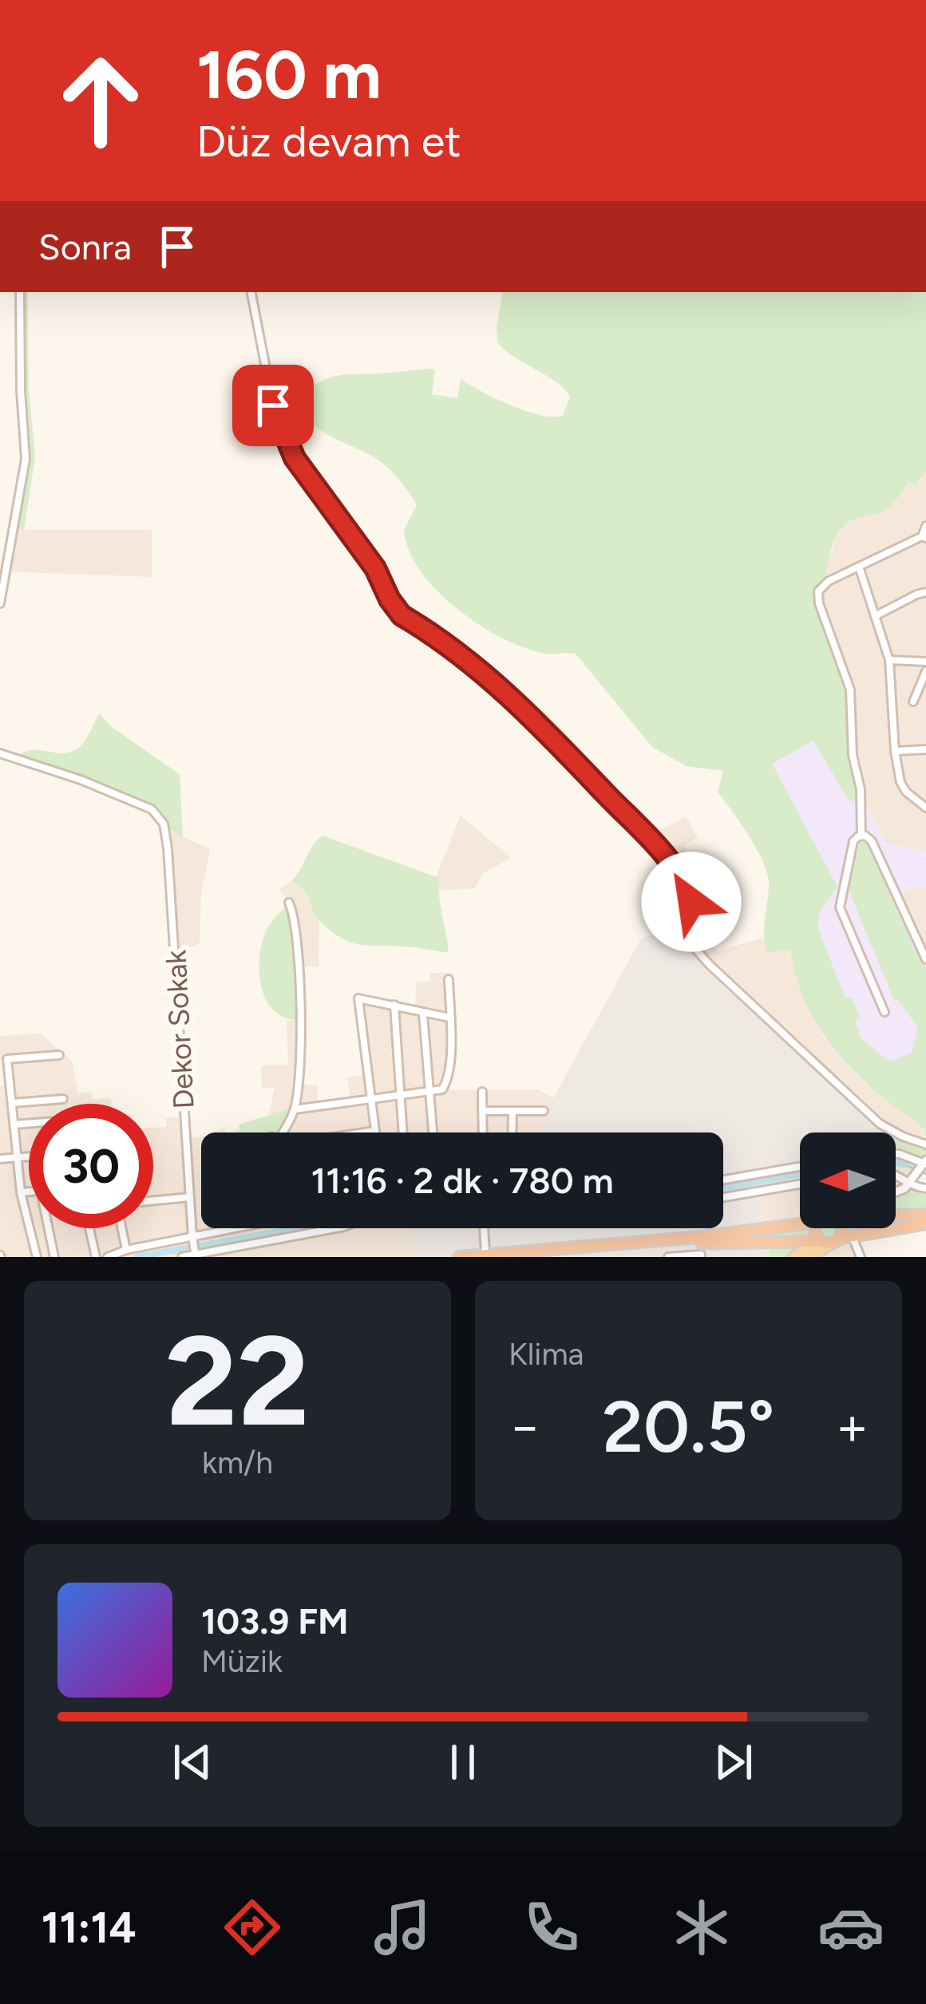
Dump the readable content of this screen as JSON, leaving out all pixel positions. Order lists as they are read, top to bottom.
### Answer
{
  "streets": {
    "street": ["Dekor Sokak"]
  },
  "north": "left",
  "page": {
    "turn": ["160 m", "Düz devam et"],
    "then": "Sonra",
    "limit": "30",
    "trip": "11:16 · 2 dk · 780 m",
    "tile": [
      ["22", "km/h"],
      "Klima"
    ],
    "heat": ["−", "20.5°", "+"],
    "song": ["103.9 FM", "Müzik"],
    "tabs": "11:14"
  }
}
